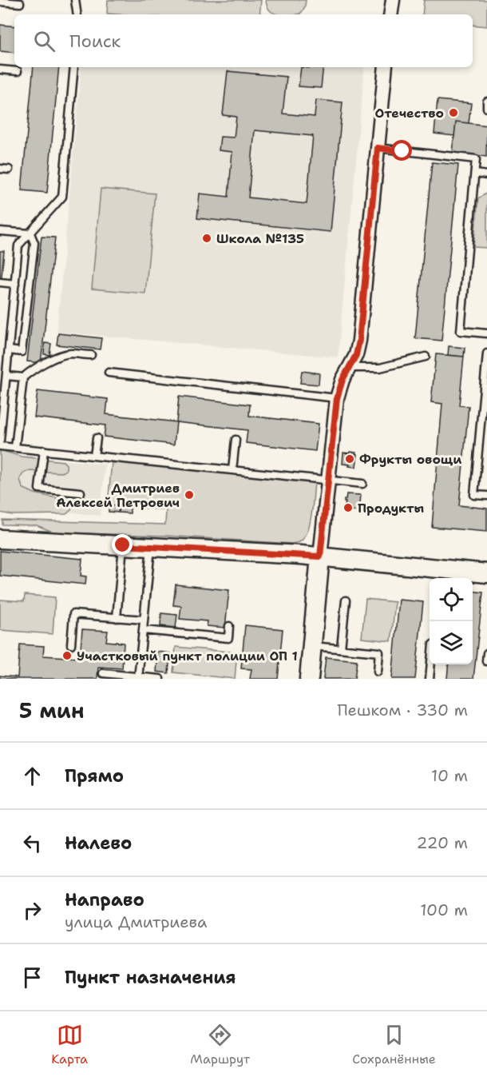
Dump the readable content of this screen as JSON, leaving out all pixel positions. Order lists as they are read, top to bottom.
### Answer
{
  "places": [
    "Отечество",
    "Школа №135",
    "Фрукты овощи",
    "Дмитриев Алексей Петрович",
    "Продукты",
    "Участковый пункт полиции ОП 1"
  ],
  "page": {
    "search": "Поиск",
    "heading": ["5 мин", "Пешком · 330 m"],
    "list": [
      ["Прямо", "10 m"],
      ["Налево", "220 m"],
      ["Направо", "улица Дмитриева", "100 m"],
      "Пункт назначения"
    ],
    "nav": ["Карта", "Маршрут", "Сохранённые"]
  }
}
